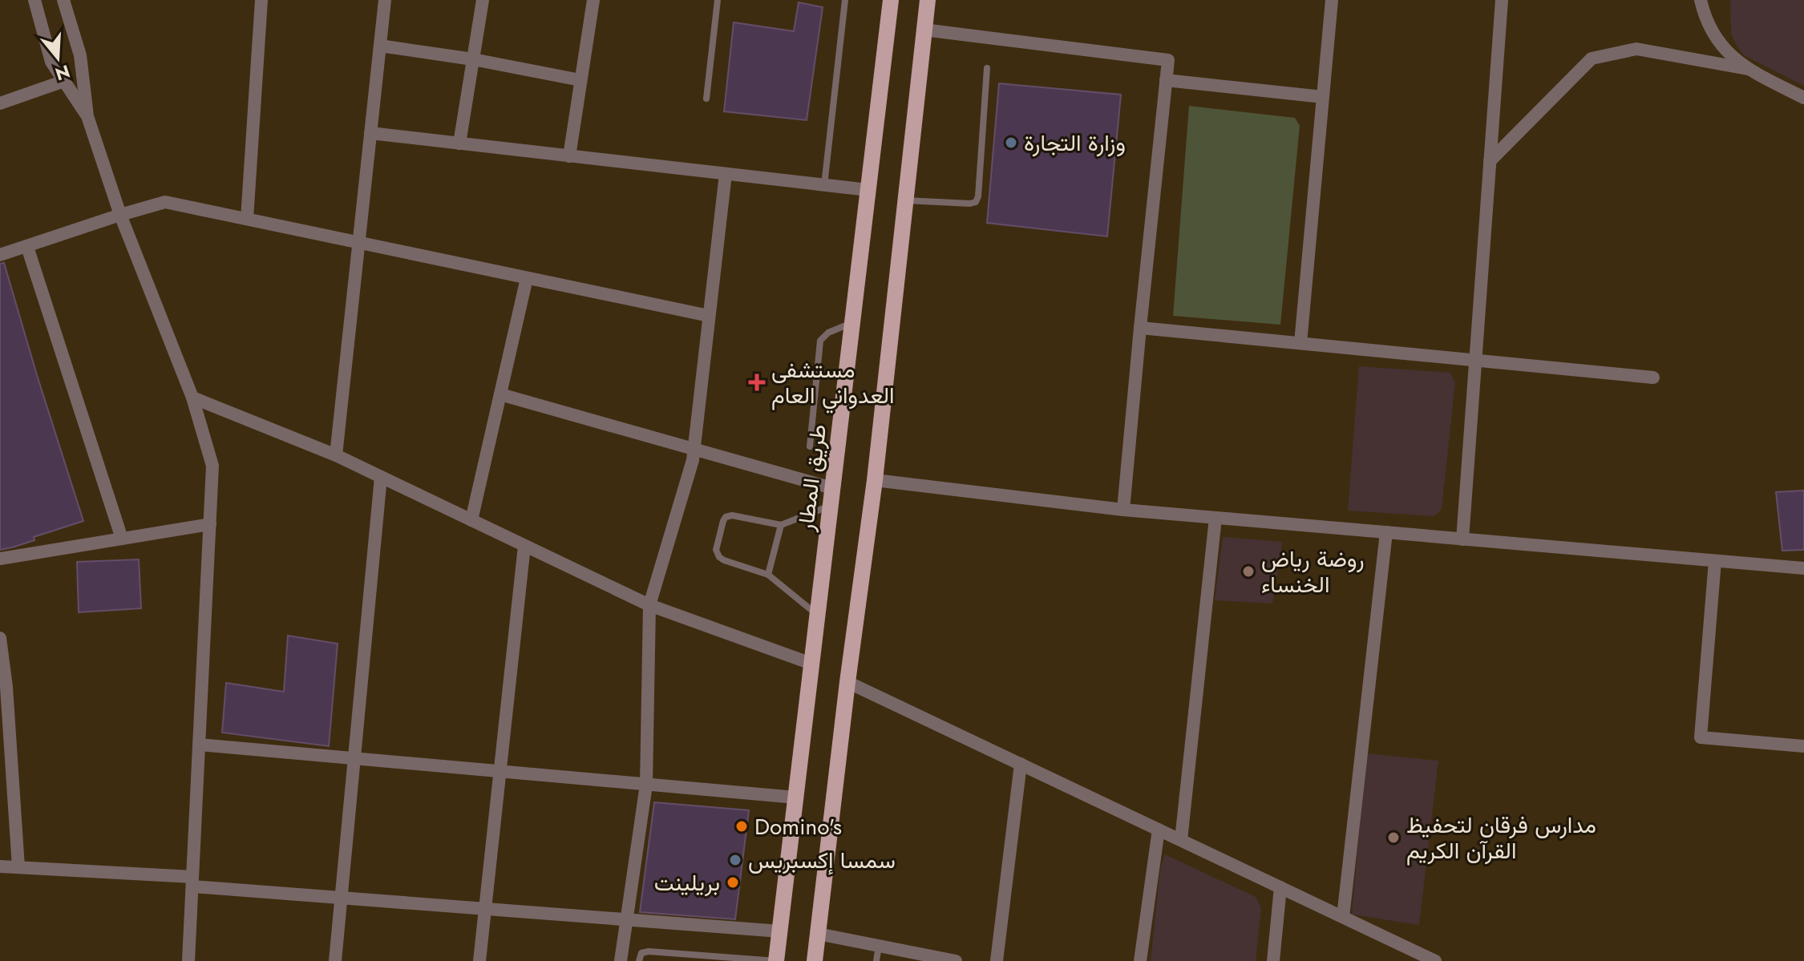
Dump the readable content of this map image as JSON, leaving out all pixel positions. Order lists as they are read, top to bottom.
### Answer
{
  "streets": {
    "main road": ["طريق المطار"]
  },
  "places": {
    "other": [
      "وزارة التجارة",
      "روضة رياض الخنساء",
      "Domino's",
      "مدارس فرقان لتحفيظ القرآن الكريم",
      "سمسا إكسبريس",
      "بريلينت"
    ],
    "health": ["مستشفى العدواني العام"]
  },
  "north": "bottom"
}
